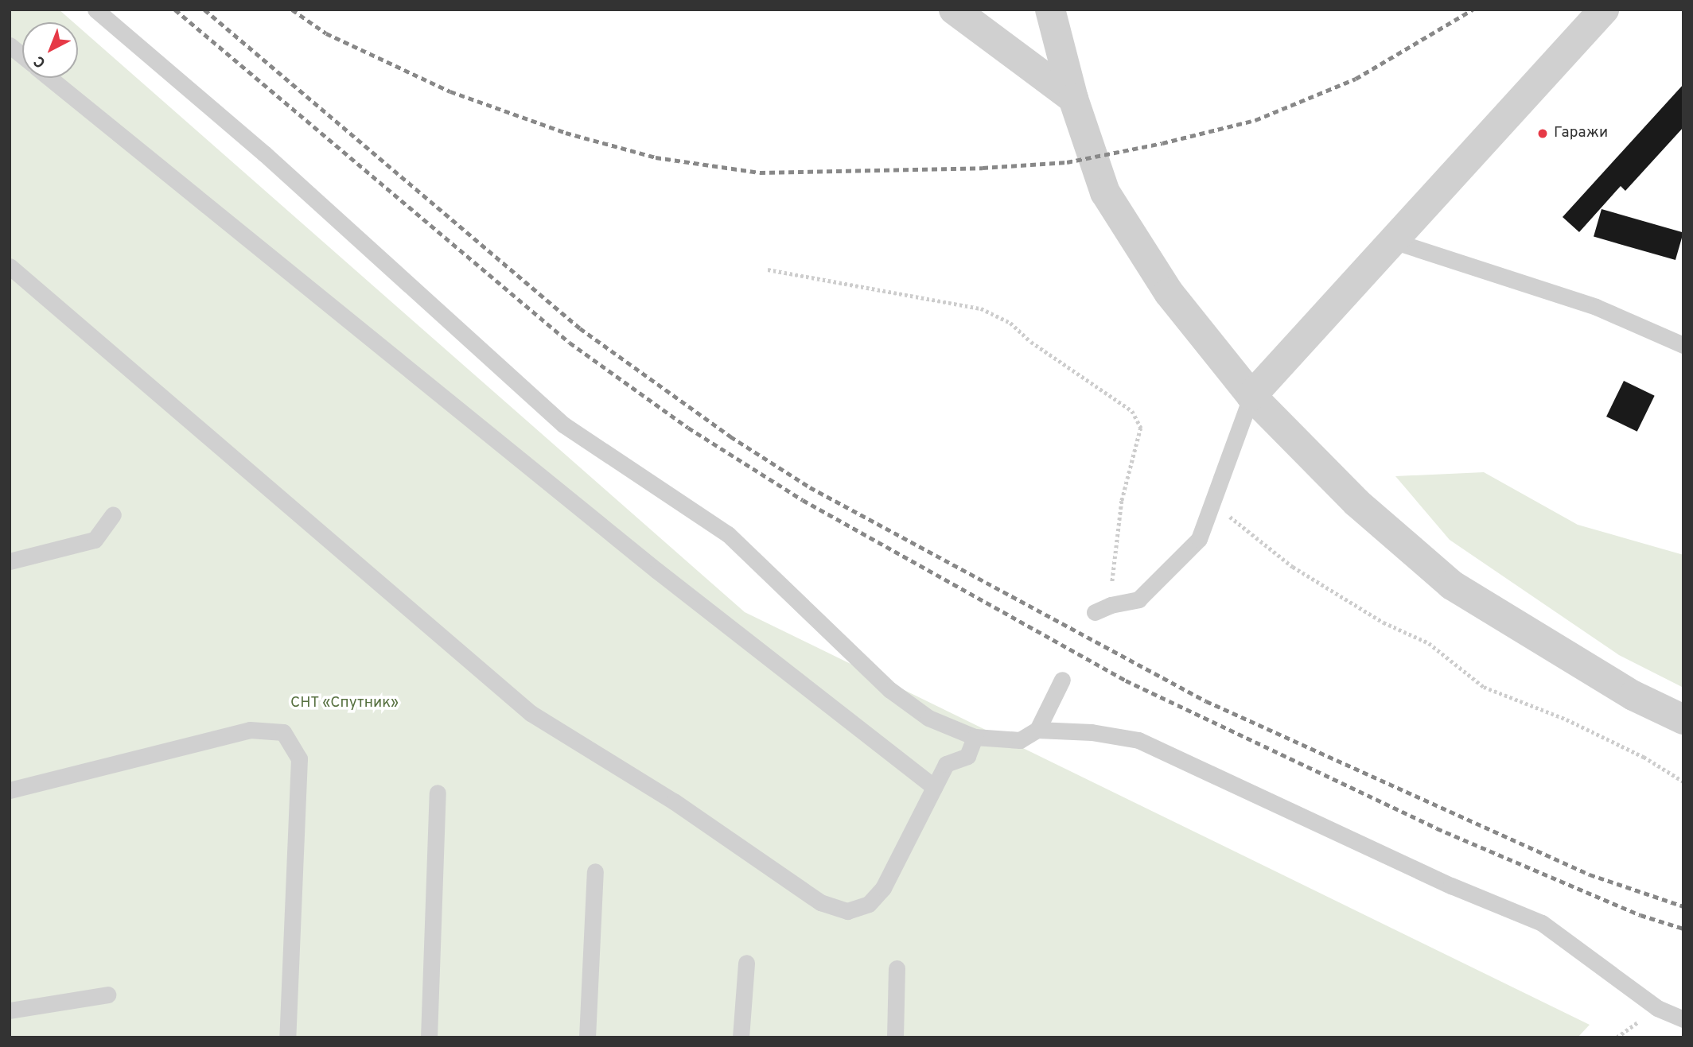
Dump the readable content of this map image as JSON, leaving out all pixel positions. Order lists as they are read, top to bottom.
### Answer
{
  "parks": ["СНТ «Спутник»"],
  "places": ["Гаражи"],
  "north": "bottom left"
}
